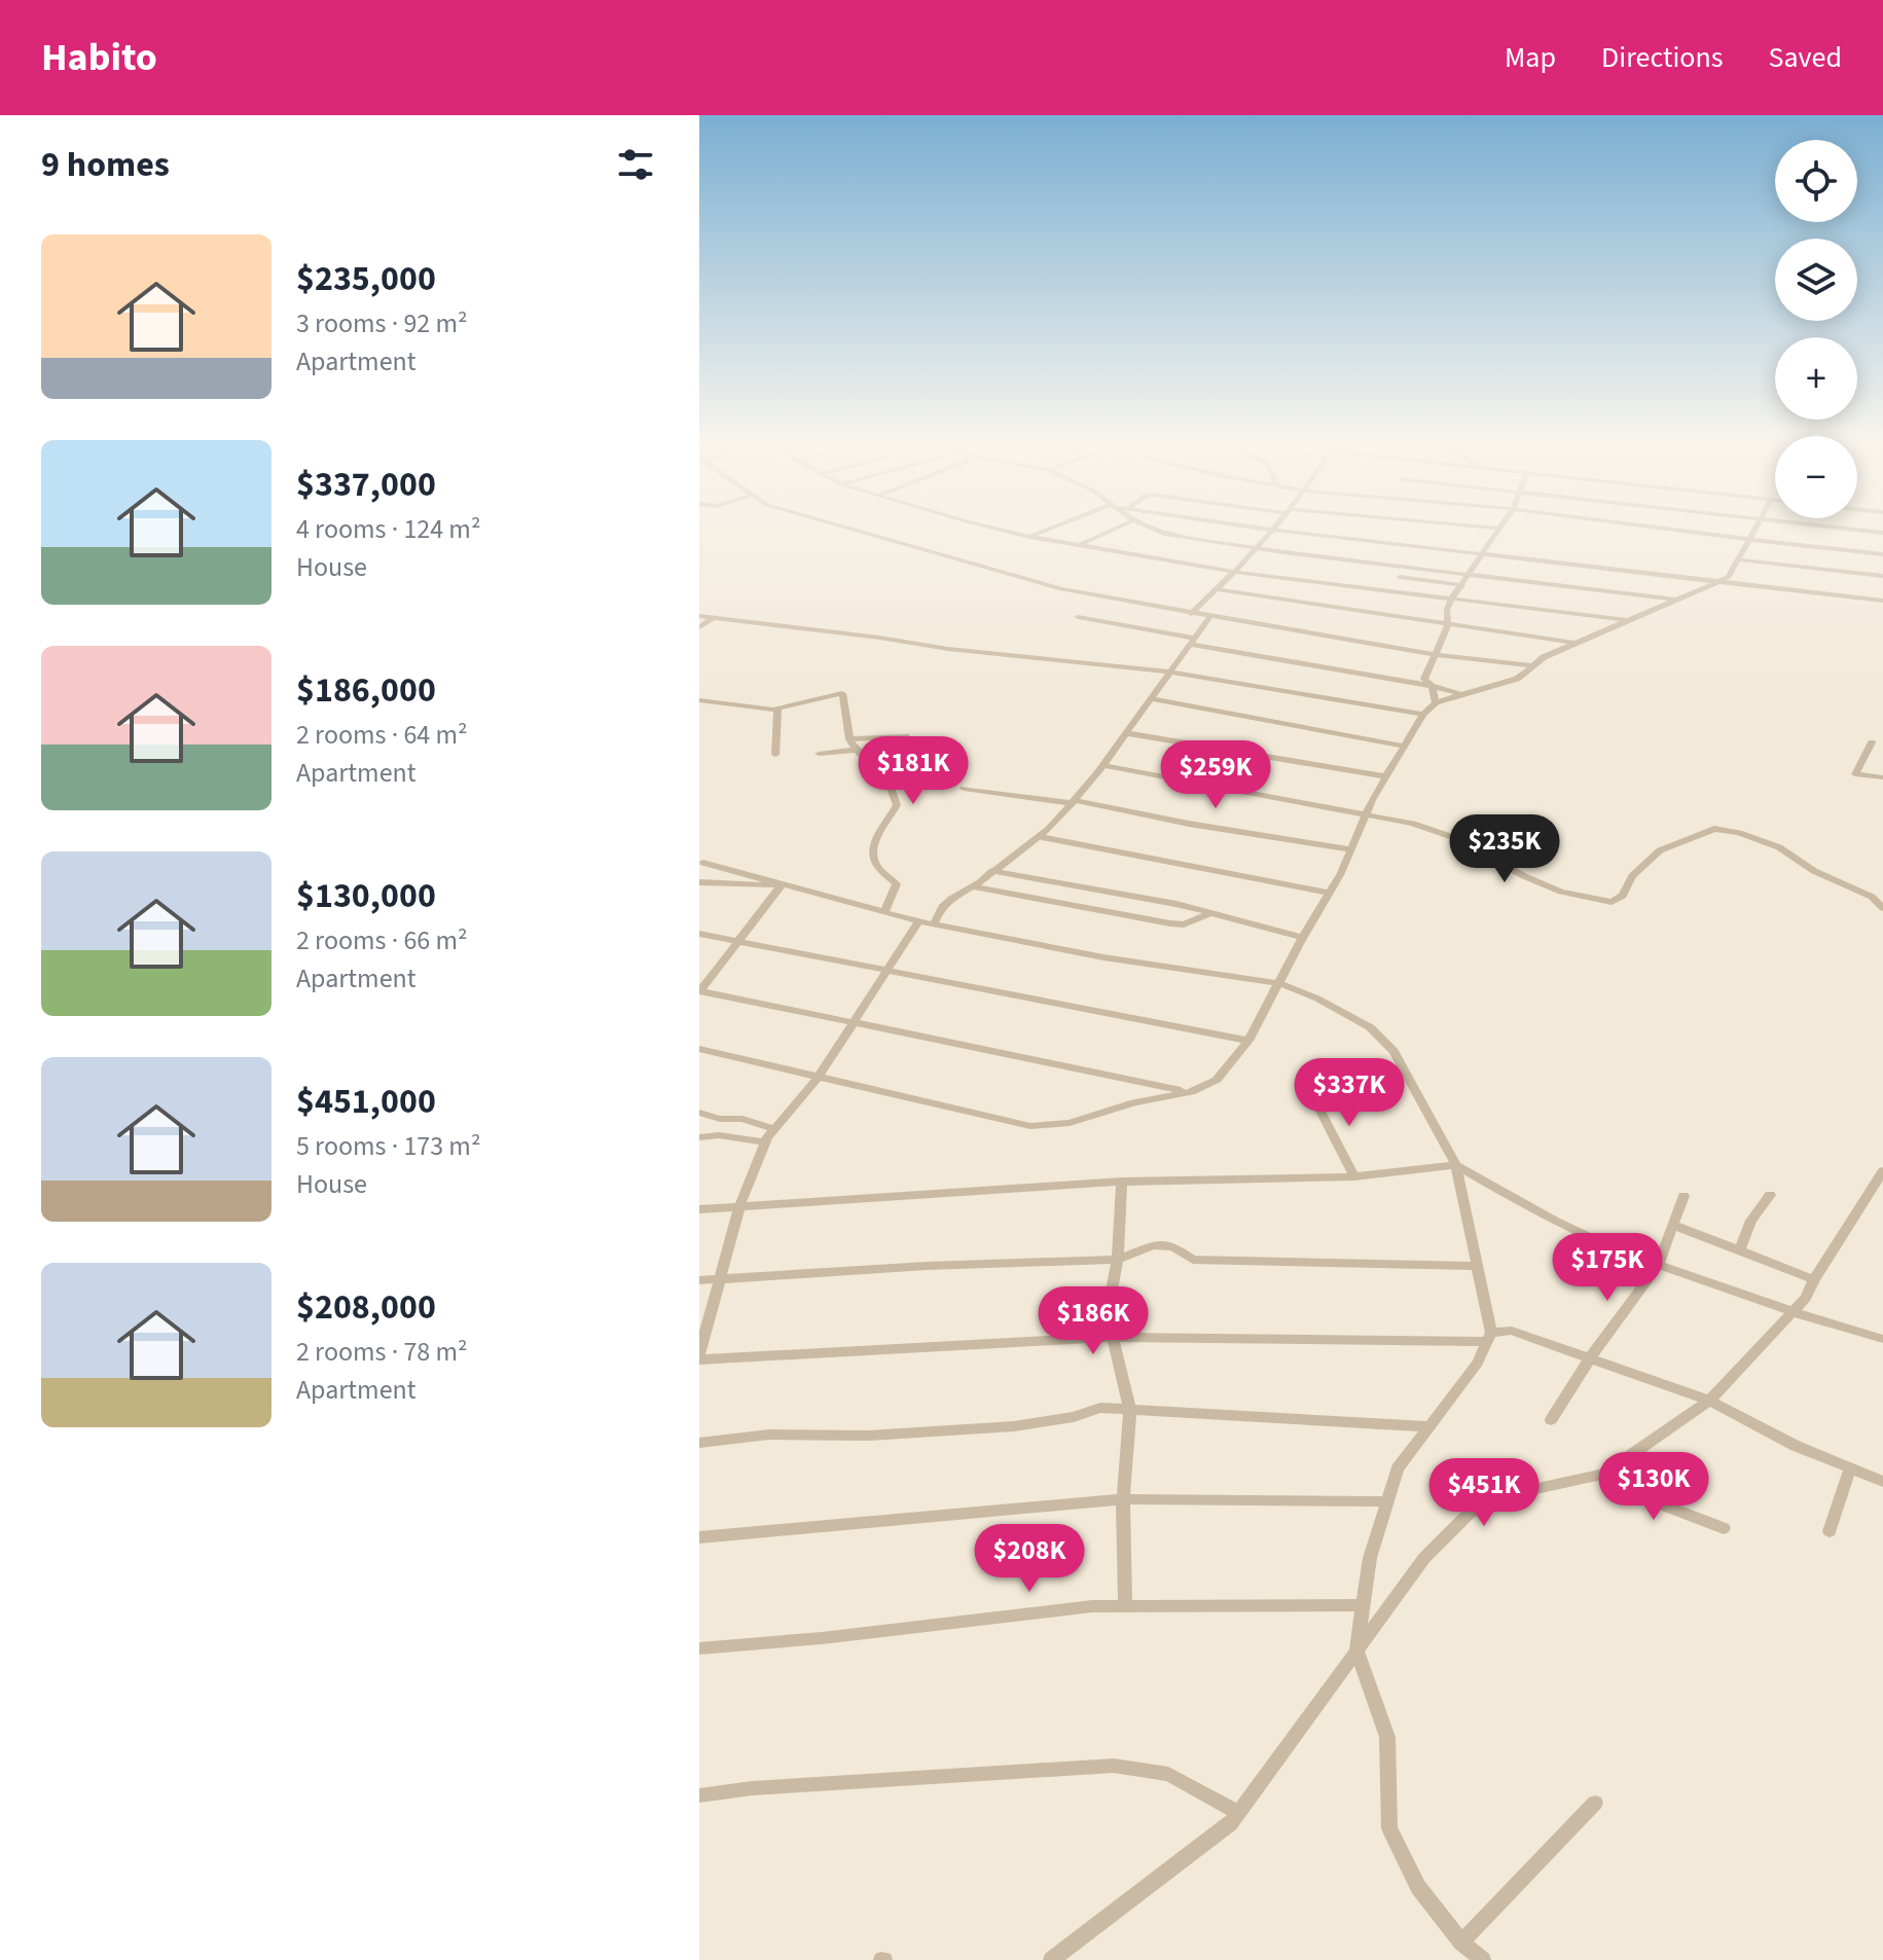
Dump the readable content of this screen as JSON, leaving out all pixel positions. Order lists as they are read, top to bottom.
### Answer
{
  "page": {
    "header": "Habito",
    "nav": ["Map", "Directions", "Saved"],
    "heading": "9 homes",
    "map_buttons": ["+", "−"],
    "list": [
      {
        "name": "$235,000",
        "note": "3 rooms · 92 m² · Apartment"
      },
      {
        "name": "$337,000",
        "note": "4 rooms · 124 m² · House"
      },
      {
        "name": "$186,000",
        "note": "2 rooms · 64 m² · Apartment"
      },
      {
        "name": "$130,000",
        "note": "2 rooms · 66 m² · Apartment"
      },
      {
        "name": "$451,000",
        "note": "5 rooms · 173 m² · House"
      },
      {
        "name": "$208,000",
        "note": "2 rooms · 78 m² · Apartment"
      }
    ],
    "price": [
      "$181K",
      "$259K",
      "$235K",
      "$337K",
      "$175K",
      "$186K",
      "$130K",
      "$451K",
      "$208K"
    ]
  }
}
